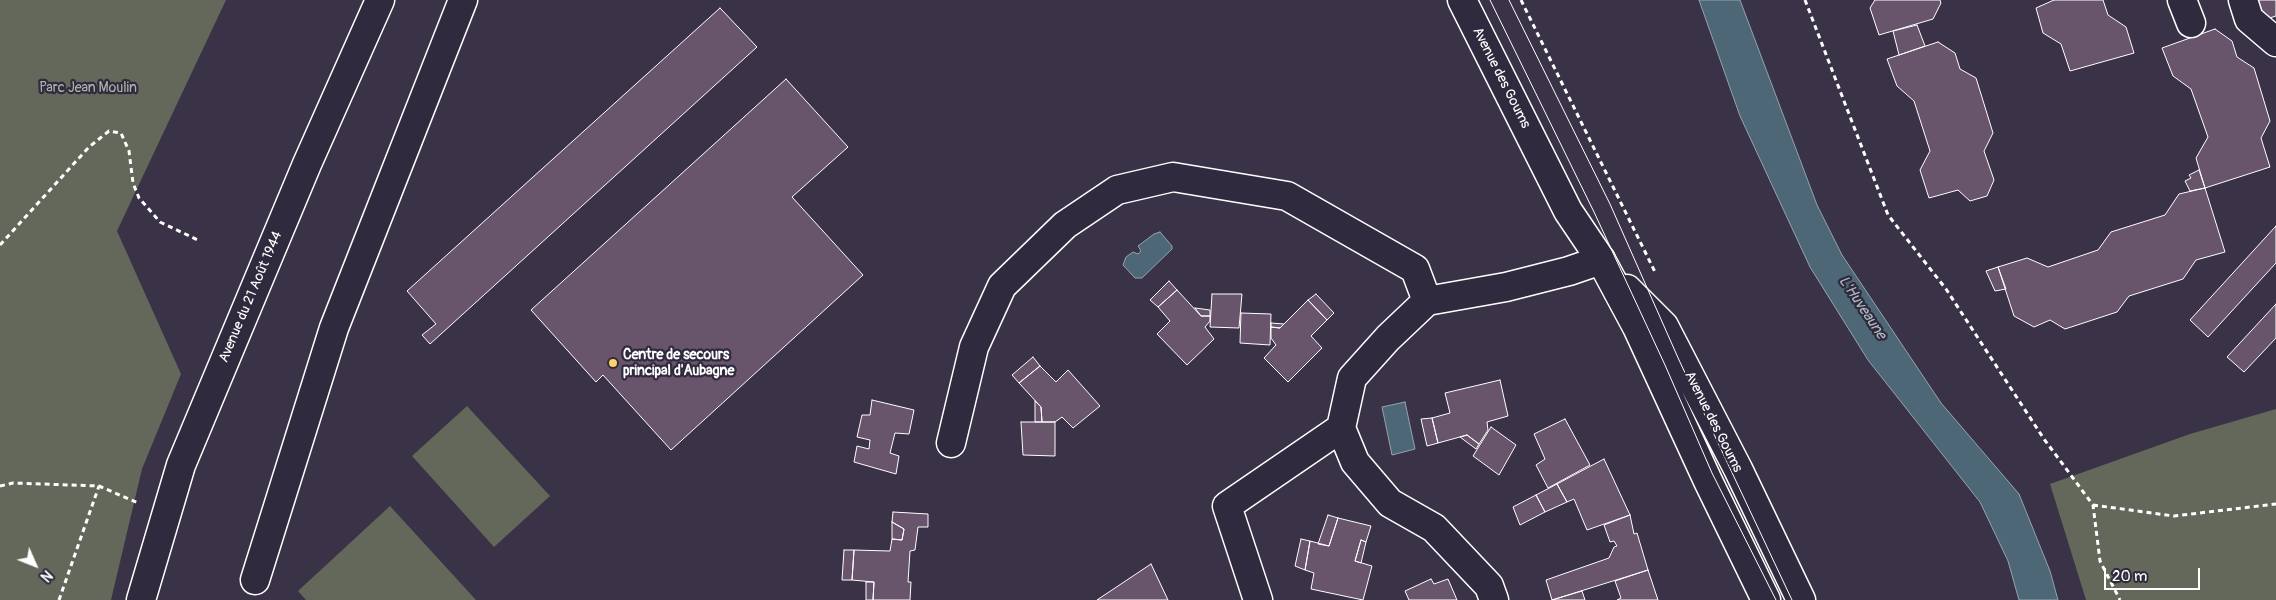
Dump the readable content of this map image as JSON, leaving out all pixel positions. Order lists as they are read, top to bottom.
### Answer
{
  "streets": {
    "main road": ["Avenue des Goums", "Avenue du 21 Août 1944"]
  },
  "water": ["L'Huveaune"],
  "parks": ["Parc Jean Moulin"],
  "places": ["Centre de secours principal d'Aubagne"],
  "scale_bar": "20 m",
  "north": "bottom right"
}
